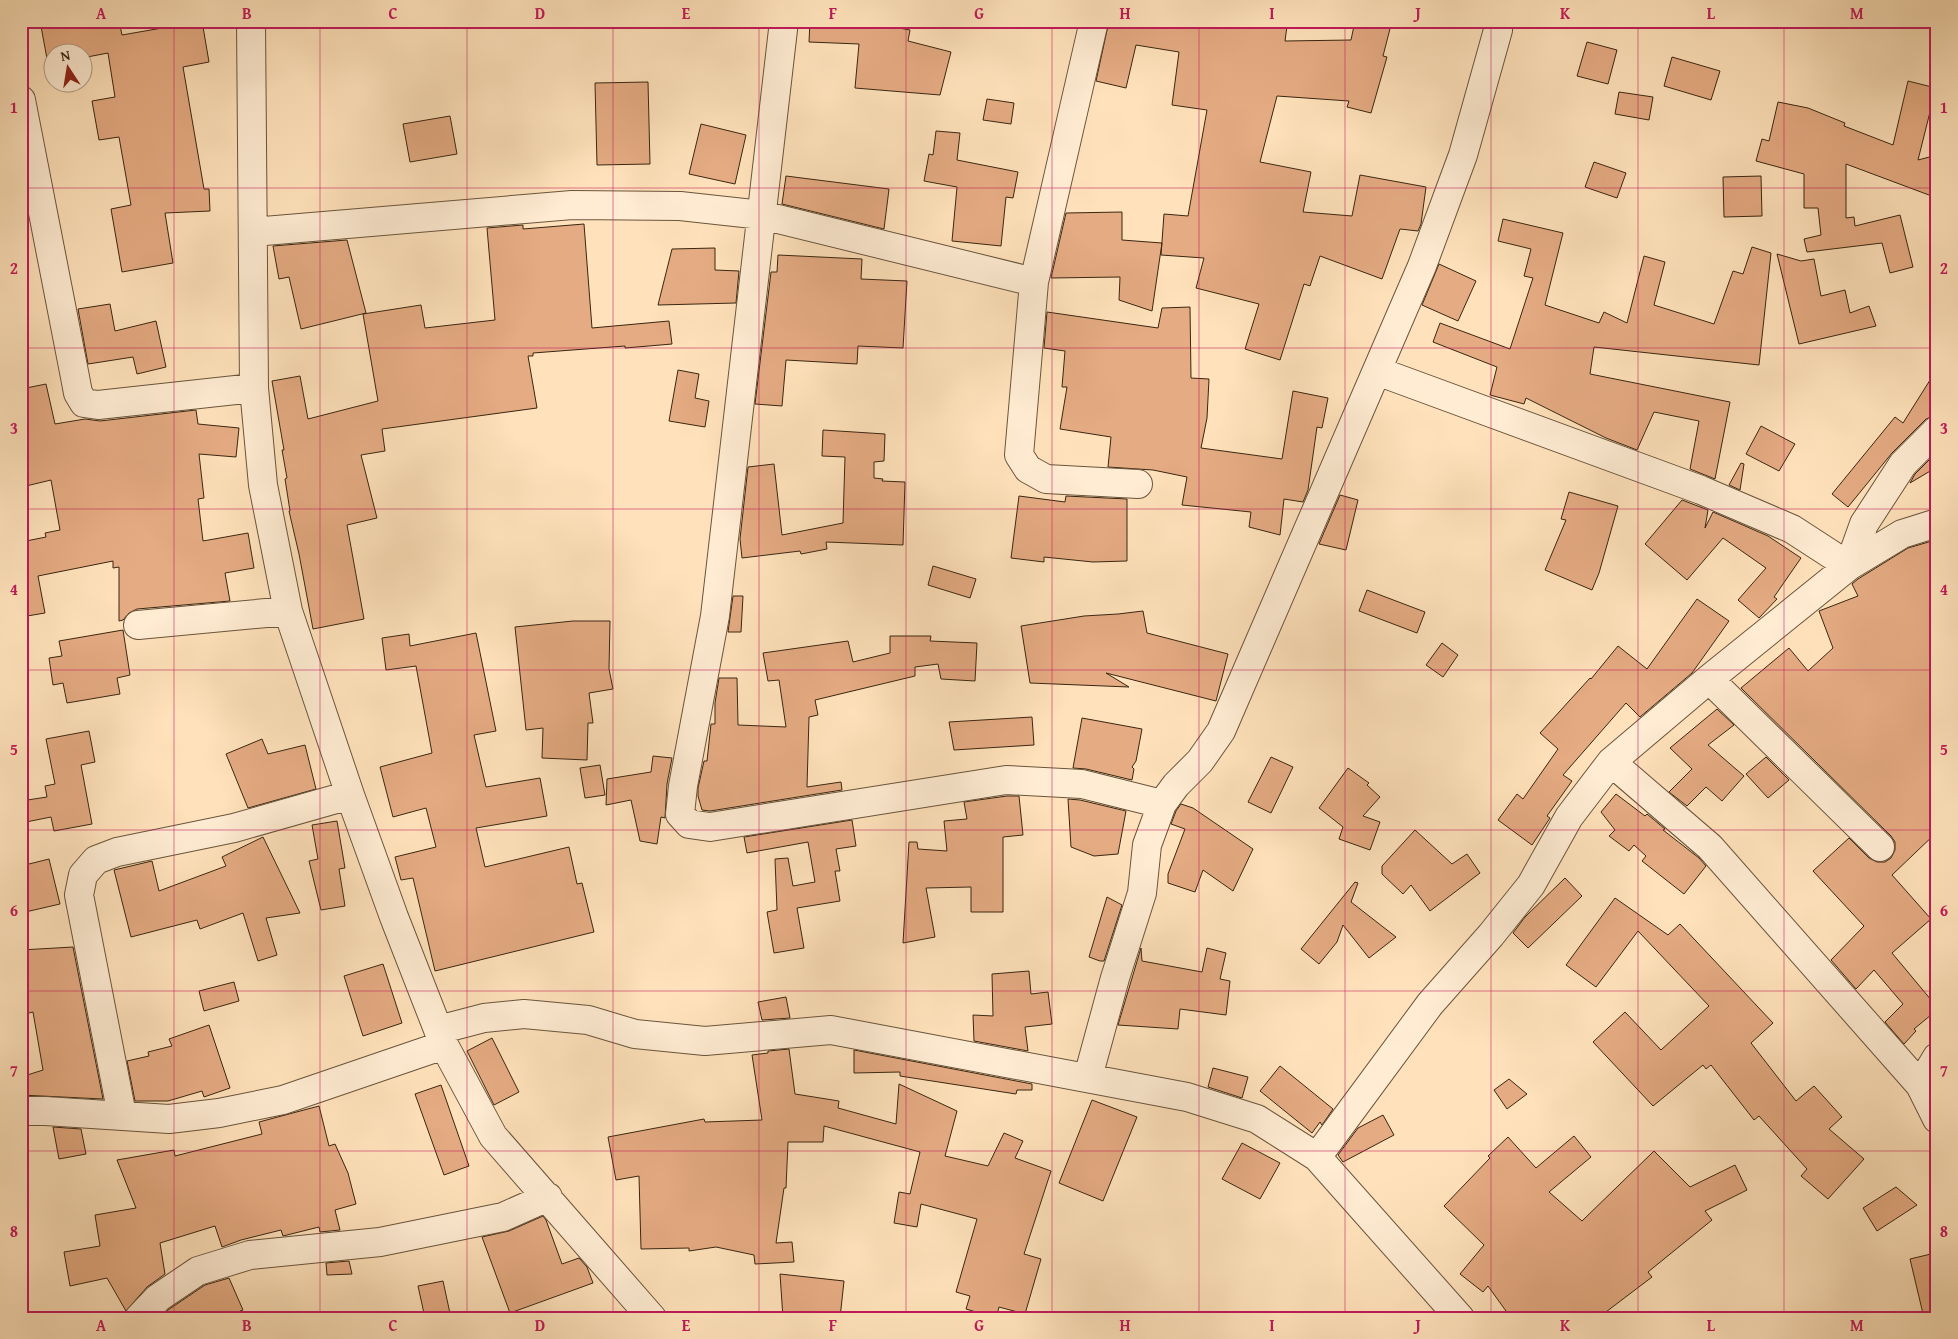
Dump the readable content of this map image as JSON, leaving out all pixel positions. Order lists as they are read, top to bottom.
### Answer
{
  "north": "top",
  "grid": {
    "columns": [
      "A",
      "B",
      "C",
      "D",
      "E",
      "F",
      "G",
      "H",
      "I",
      "J",
      "K",
      "L",
      "M"
    ],
    "rows": [
      "1",
      "2",
      "3",
      "4",
      "5",
      "6",
      "7",
      "8"
    ]
  }
}
